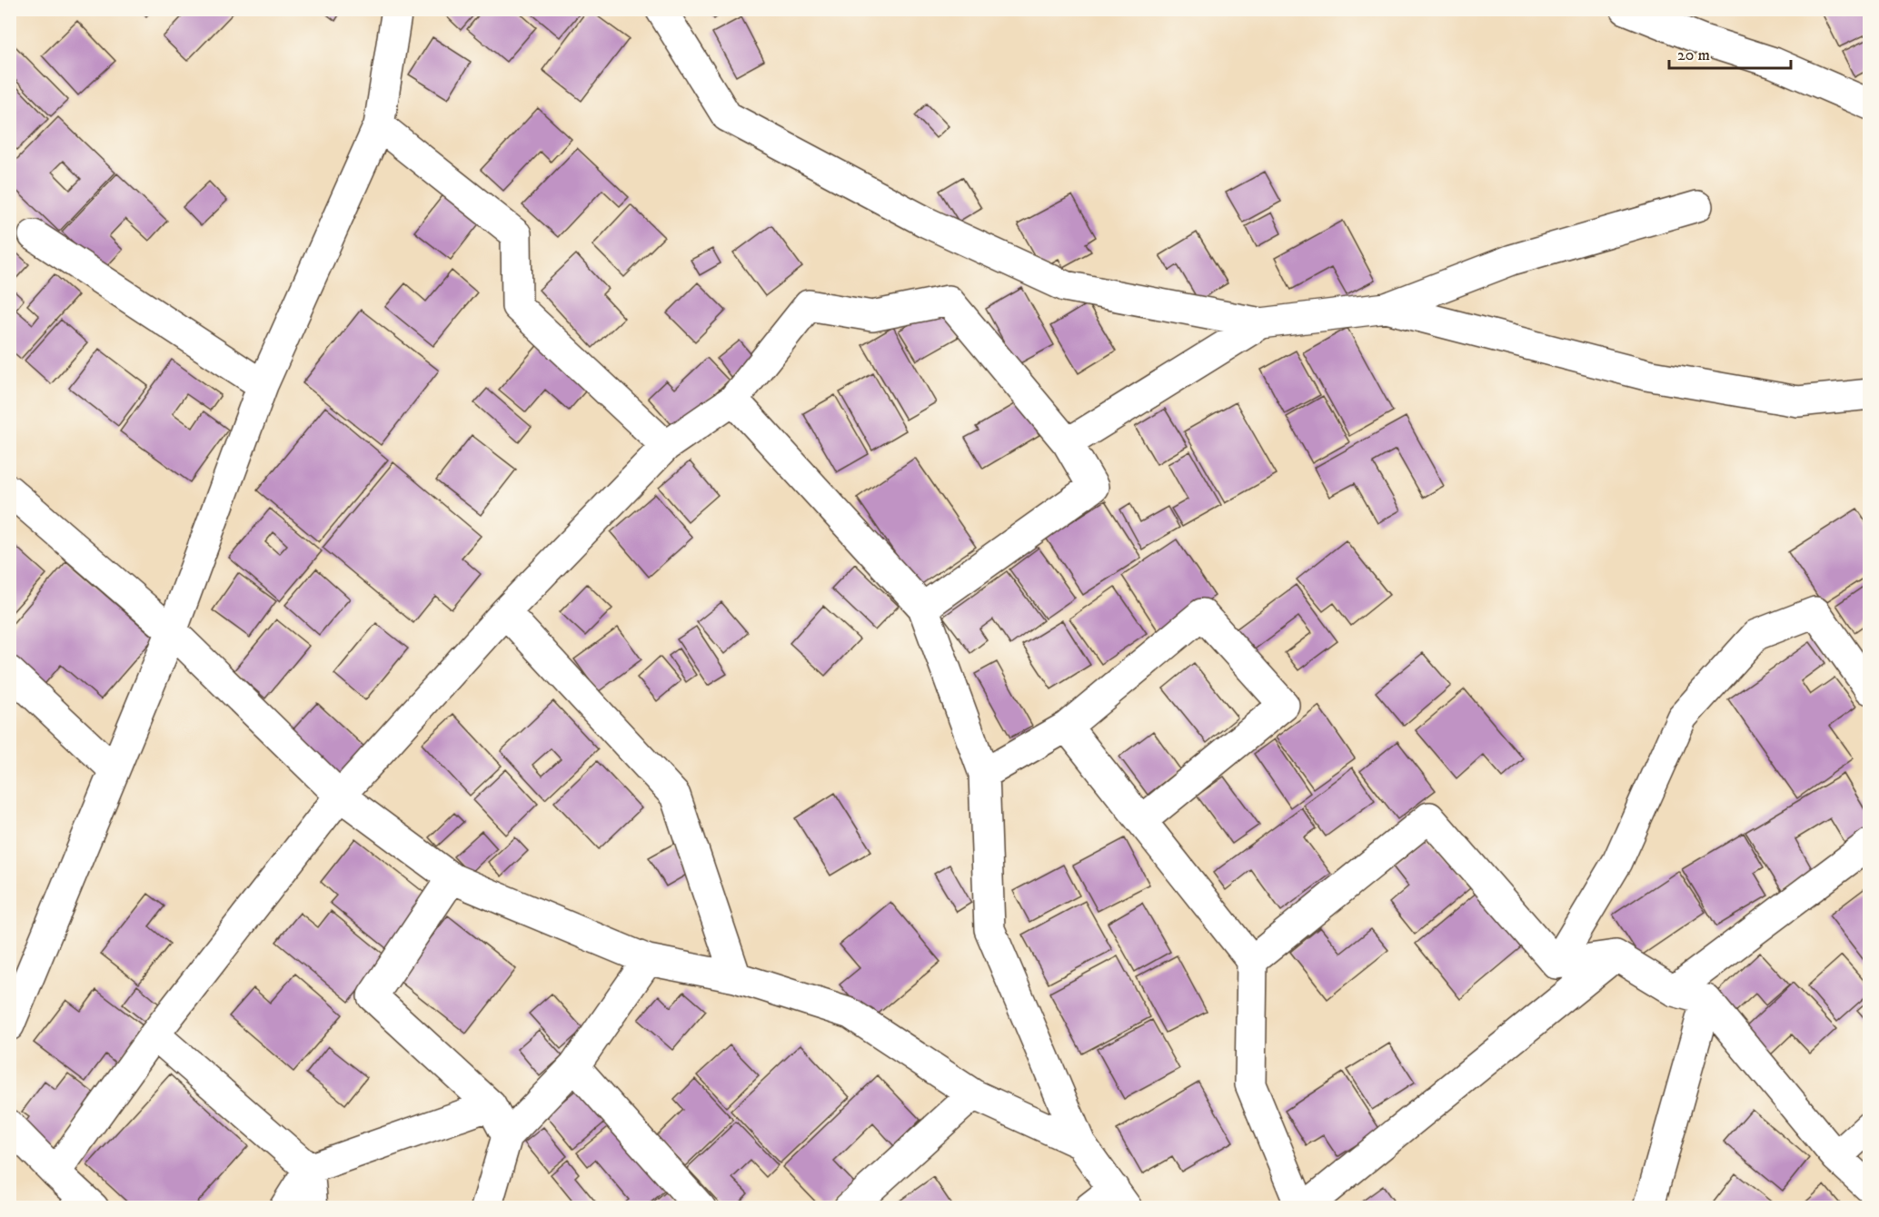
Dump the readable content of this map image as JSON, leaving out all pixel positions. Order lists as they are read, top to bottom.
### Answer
{
  "scale_bar": "20 m"
}
